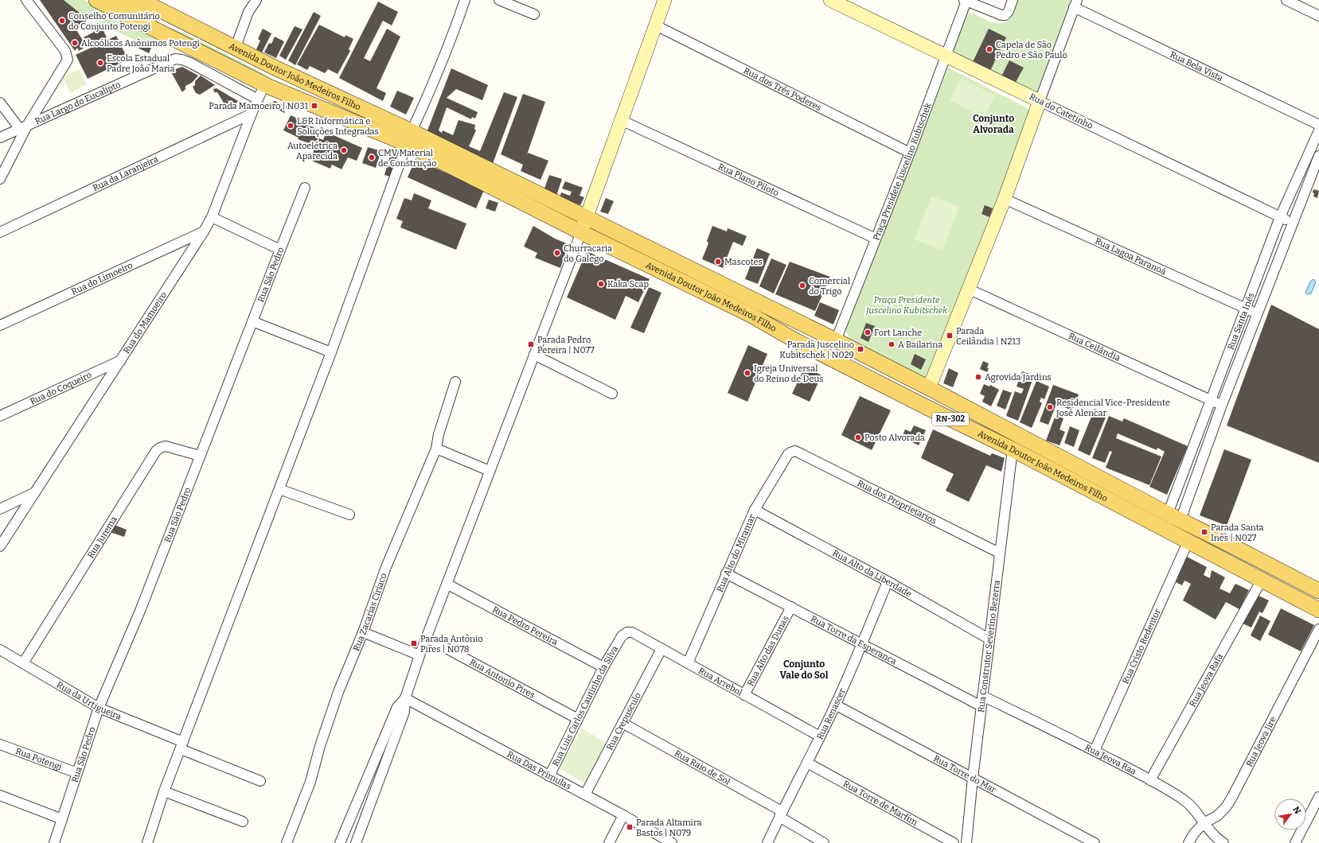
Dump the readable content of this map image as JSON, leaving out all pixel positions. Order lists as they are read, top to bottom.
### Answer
{
  "streets": {
    "main road": ["Avenida Doutor João Medeiros Filho", "Rua do Catetinho", "RN-302"],
    "street": [
      "Rua Bela Vista",
      "Rua dos Três Poderes",
      "Rua Largo do Eucalipto",
      "Praça Presidete Juscelino Kubtschek",
      "Rua da Laranjeira",
      "Rua Plano Piloto",
      "Rua Lagoa Paranoá",
      "Rua São Pedro",
      "Rua do Limoeiro",
      "Rua Santa Inês",
      "Rua do Mamoeiro",
      "Rua Ceilândia",
      "Rua do Coqueiro",
      "Rua dos Proprietarios",
      "Rua Jurema",
      "Rua Alto do Miramar",
      "Rua Alto da Liberdade",
      "Rua Zacarias Ciriaco",
      "Rua Pedro Pereira",
      "Rua Torre da Esperanca",
      "Rua Construtor Severino Bezerra",
      "Rua Cristo Redentor",
      "Rua Alto das Dunas",
      "Rua Antonio Pires",
      "Rua Jeova Rafa",
      "Rua Arrebol",
      "Rua da Urtigueira",
      "Rua Luis Carlos Cautinho da Silva",
      "Rua Renascer",
      "Rua Crepusculo",
      "Rua Jeova Jire",
      "Rua Potengi",
      "Rua Jeova Raa",
      "Rua Raio de Sol",
      "Rua Das Prímulas",
      "Rua Torre do Mar",
      "Rua Torre de Marfim"
    ]
  },
  "crossings": [
    ["Avenida Doutor João Medeiros Filho", "Praça Presidete Juscelino Kubtschek"],
    ["Avenida Doutor João Medeiros Filho", "Rua Santa Inês"],
    ["Avenida Doutor João Medeiros Filho", "Rua do Mamoeiro"],
    ["Avenida Doutor João Medeiros Filho", "Rua Construtor Severino Bezerra"],
    ["Avenida Doutor João Medeiros Filho", "Rua Cristo Redentor"],
    ["Avenida Doutor João Medeiros Filho", "Rua Jeova Rafa"],
    ["Rua dos Três Poderes", "Praça Presidete Juscelino Kubtschek"],
    ["Rua Largo do Eucalipto", "Rua do Mamoeiro"],
    ["Rua do Catetinho", "Praça Presidete Juscelino Kubtschek"],
    ["Rua do Catetinho", "Rua Santa Inês"],
    ["Praça Presidete Juscelino Kubtschek", "Rua Plano Piloto"],
    ["Rua da Laranjeira", "Rua do Mamoeiro"],
    ["Rua Lagoa Paranoá", "Rua Santa Inês"],
    ["Rua São Pedro", "Rua Jurema"],
    ["Rua São Pedro", "Rua da Urtigueira"],
    ["Rua São Pedro", "Rua Potengi"],
    ["Rua do Limoeiro", "Rua do Mamoeiro"],
    ["Rua Santa Inês", "Rua Ceilândia"],
    ["Rua do Mamoeiro", "Rua do Coqueiro"],
    ["Rua dos Proprietarios", "Rua Alto do Miramar"],
    ["Rua dos Proprietarios", "Rua Construtor Severino Bezerra"],
    ["Rua Jurema", "Rua da Urtigueira"],
    ["Rua Alto do Miramar", "Rua Alto da Liberdade"],
    ["Rua Alto do Miramar", "Rua Torre da Esperanca"],
    ["Rua Alto do Miramar", "Rua Arrebol"],
    ["Rua Alto da Liberdade", "Rua Construtor Severino Bezerra"],
    ["Rua Alto da Liberdade", "Rua Renascer"],
    ["Rua Pedro Pereira", "Rua Luis Carlos Cautinho da Silva"],
    ["Rua Torre da Esperanca", "Rua Construtor Severino Bezerra"],
    ["Rua Torre da Esperanca", "Rua Alto das Dunas"],
    ["Rua Torre da Esperanca", "Rua Renascer"],
    ["Rua Construtor Severino Bezerra", "Rua Jeova Raa"],
    ["Rua Construtor Severino Bezerra", "Rua Torre do Mar"],
    ["Rua Cristo Redentor", "Rua Jeova Raa"],
    ["Rua Alto das Dunas", "Rua Arrebol"],
    ["Rua Antonio Pires", "Rua Luis Carlos Cautinho da Silva"],
    ["Rua Jeova Rafa", "Rua Jeova Raa"],
    ["Rua Arrebol", "Rua Luis Carlos Cautinho da Silva"],
    ["Rua Arrebol", "Rua Renascer"],
    ["Rua Arrebol", "Rua Crepusculo"],
    ["Rua Luis Carlos Cautinho da Silva", "Rua Das Prímulas"],
    ["Rua Renascer", "Rua Raio de Sol"],
    ["Rua Renascer", "Rua Torre do Mar"],
    ["Rua Renascer", "Rua Torre de Marfim"],
    ["Rua Crepusculo", "Rua Raio de Sol"],
    ["Rua Crepusculo", "Rua Das Prímulas"],
    ["Rua Jeova Jire", "Rua Jeova Raa"]
  ],
  "districts": ["Conjunto Alvorada", "Conjunto Vale do Sol"],
  "parks": ["Praça Presidente Juscelino Kubitschek"],
  "places": {
    "other": [
      "Conselho Comunitário do Conjunto Potengi",
      "Alcoólicos Anônimos Potengi",
      "Capela de São Pedro e São Paulo",
      "Escola Estadual Padre João Maria",
      "L&R Informática e Soluções Integradas",
      "Autoelétrica Aparecida",
      "CMV Material de Construção",
      "Churracaria do Galego",
      "Mascotes",
      "Kaka Scap",
      "Comercial do Trigo",
      "Fort Lanche",
      "A Bailarina",
      "Igreja Universal do Reino de Deus",
      "Agrovida Jardins",
      "Residencial Vice-Presidente José Alencar",
      "Posto Alvorada"
    ],
    "transit": [
      "Parada Mamoeiro | N031",
      "Parada Ceilândia | N213",
      "Parada Pedro Pereira | N077",
      "Parada Juscelino Kubitschek | N029",
      "Parada Santa Inês | N027",
      "Parada Antônio Pires | N078",
      "Parada Altamira Bastos | N079"
    ]
  },
  "north": "top right"
}
